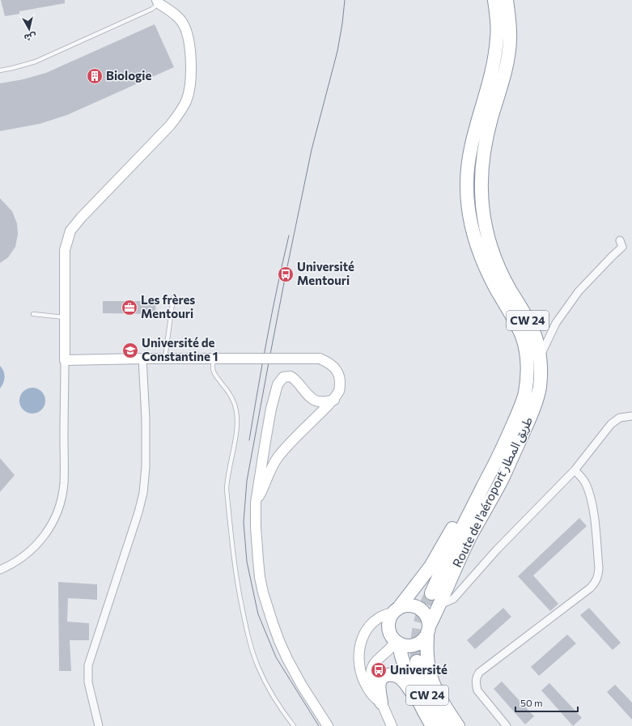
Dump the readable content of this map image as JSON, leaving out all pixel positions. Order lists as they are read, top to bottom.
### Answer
{
  "streets": {
    "highway": ["CW 24", "Route de l'aéroport طريق المطار"]
  },
  "crossings": [
    ["CW 24", "Route de l'aéroport طريق المطار"]
  ],
  "places": {
    "building": ["Biologie"],
    "bus stop": ["Université Mentouri", "Université"],
    "office": ["Les frères Mentouri"],
    "school or university": ["Université de Constantine 1"]
  },
  "scale_bar": "50 m",
  "north": "bottom"
}
